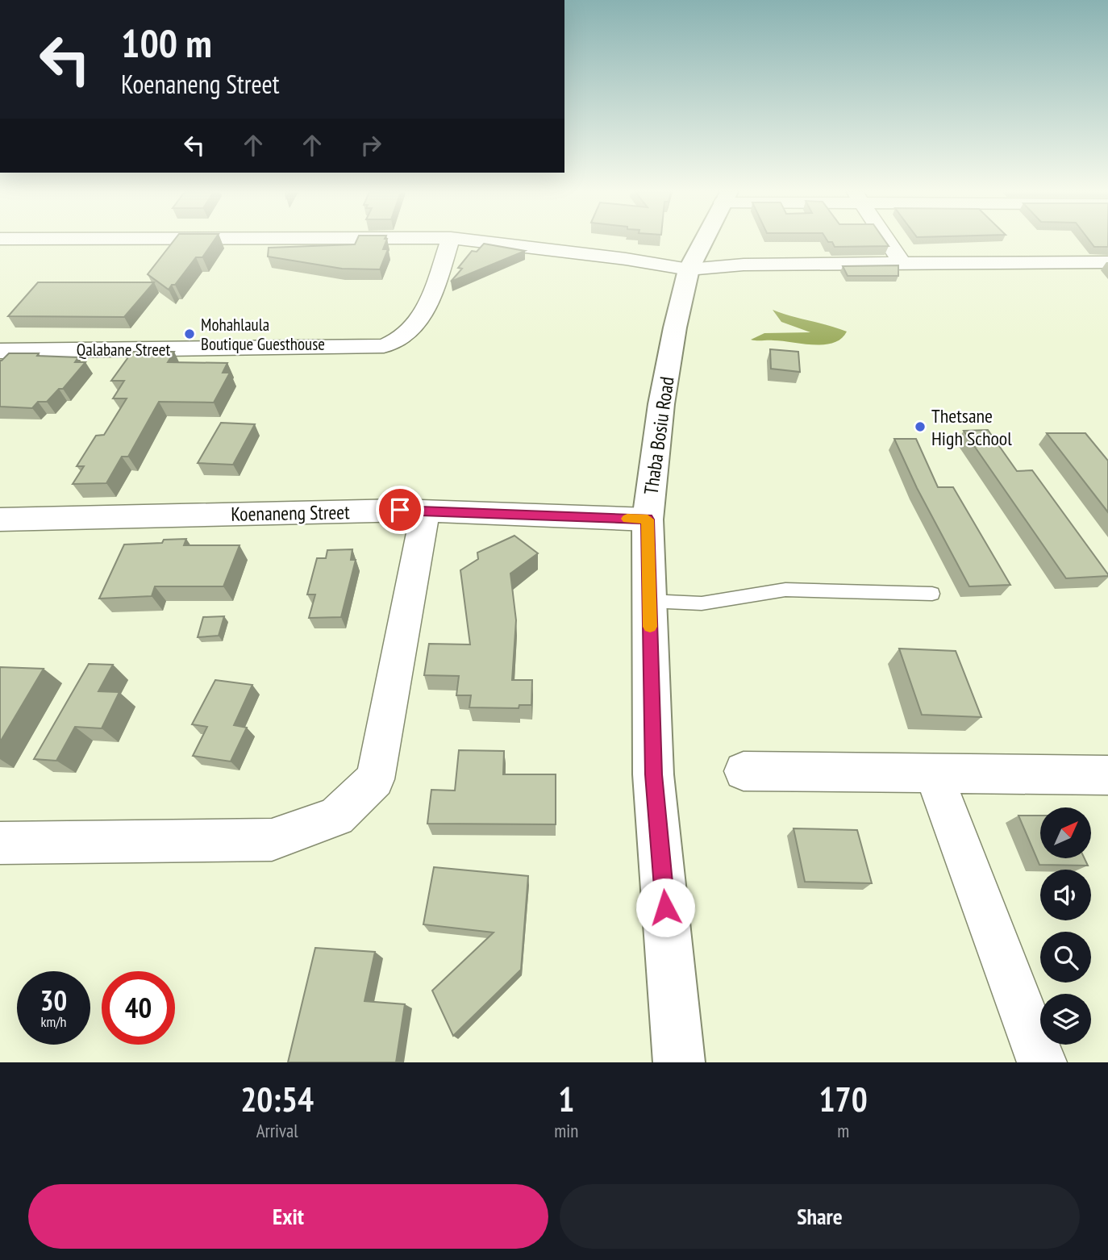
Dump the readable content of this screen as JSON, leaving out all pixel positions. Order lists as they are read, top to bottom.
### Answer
{
  "streets": {
    "street": ["Qalabane Street", "Thaba Bosiu Road", "Koenaneng Street"]
  },
  "crossings": [
    ["Thaba Bosiu Road", "Koenaneng Street"]
  ],
  "places": ["Mohahlaula Boutique Guesthouse", "Thetsane High School"],
  "north": "top right",
  "page": {
    "turn": ["100 m", "Koenaneng Street"],
    "speed": "30 km/h",
    "limit": "40",
    "eta": [
      "20:54",
      "Arrival",
      "1",
      "min",
      "170",
      "m"
    ],
    "buttons": ["Exit", "Share"]
  }
}
